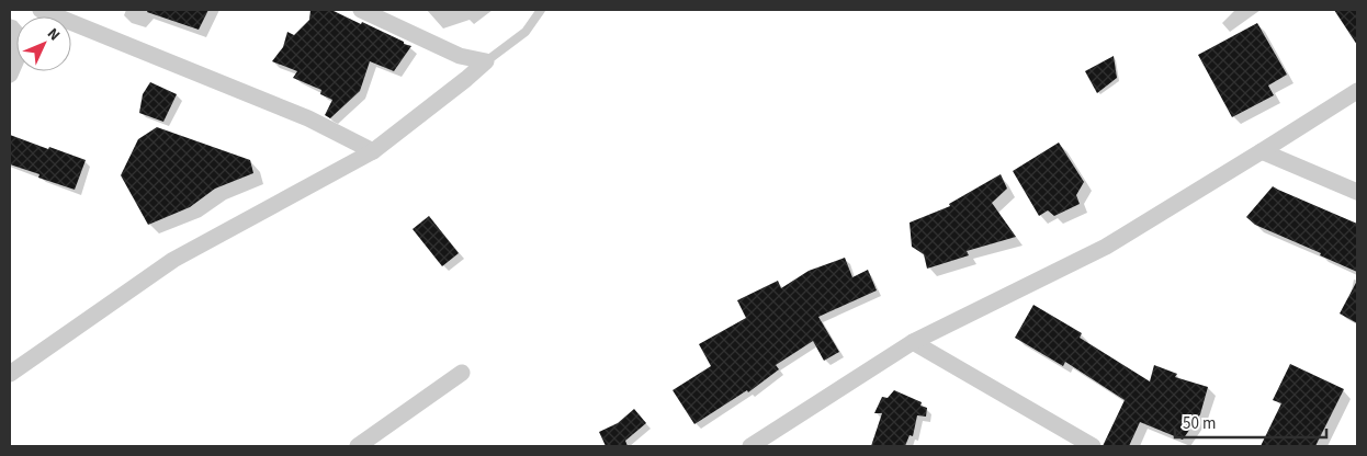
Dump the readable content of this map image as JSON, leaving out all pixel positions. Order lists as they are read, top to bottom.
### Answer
{
  "scale_bar": "50 m",
  "north": "top right"
}
